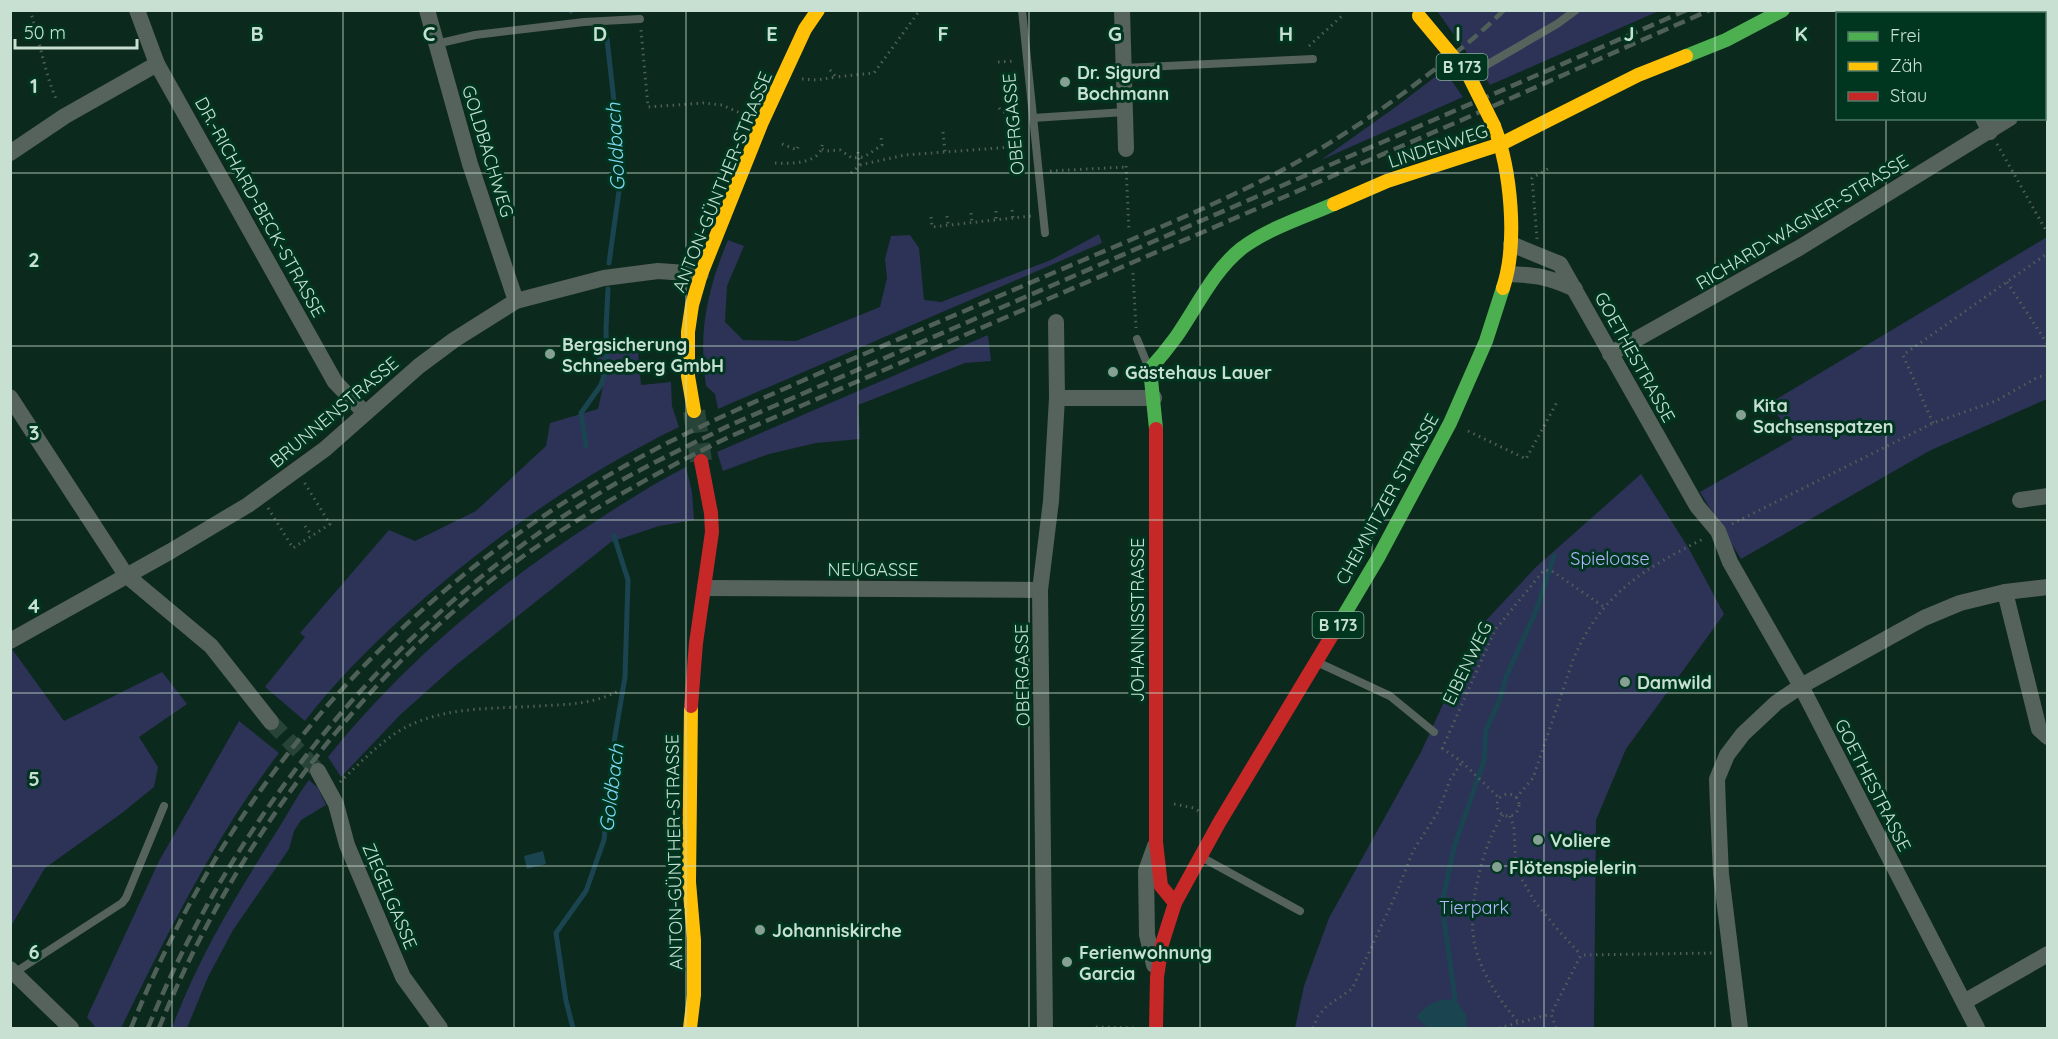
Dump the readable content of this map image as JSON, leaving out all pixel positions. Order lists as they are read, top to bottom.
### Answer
{
  "streets": {
    "street": [
      "B 173",
      "OBERGASSE",
      "LINDENWEG",
      "GOLDBACHWEG",
      "ANTON-GÜNTHER-STRASSE",
      "DR.-RICHARD-BECK-STRASSE",
      "RICHARD-WAGNER-STRASSE",
      "GOETHESTRASSE",
      "BRUNNENSTRASSE",
      "CHEMNITZER STRASSE",
      "NEUGASSE",
      "JOHANNISSTRASSE",
      "ZIEGELGASSE"
    ],
    "path": ["EIBENWEG"]
  },
  "crossings": [
    ["OBERGASSE", "NEUGASSE"],
    ["LINDENWEG", "CHEMNITZER STRASSE"],
    ["LINDENWEG", "JOHANNISSTRASSE"],
    ["GOLDBACHWEG", "BRUNNENSTRASSE"],
    ["ANTON-GÜNTHER-STRASSE", "BRUNNENSTRASSE"],
    ["ANTON-GÜNTHER-STRASSE", "NEUGASSE"],
    ["DR.-RICHARD-BECK-STRASSE", "BRUNNENSTRASSE"],
    ["RICHARD-WAGNER-STRASSE", "GOETHESTRASSE"],
    ["GOETHESTRASSE", "CHEMNITZER STRASSE"],
    ["CHEMNITZER STRASSE", "JOHANNISSTRASSE"]
  ],
  "water": ["Goldbach"],
  "parks": ["Spieloase", "Tierpark"],
  "places": [
    "Dr. Sigurd Bochmann",
    "Bergsicherung Schneeberg GmbH",
    "Gästehaus Lauer",
    "Kita Sachsenspatzen",
    "Damwild",
    "Voliere",
    "Flötenspielerin",
    "Johanniskirche",
    "Ferienwohnung Garcia"
  ],
  "legend": ["Frei", "Zäh", "Stau"],
  "scale_bar": "50 m",
  "grid": {
    "columns": [
      "B",
      "C",
      "D",
      "E",
      "F",
      "G",
      "H",
      "I",
      "J",
      "K"
    ],
    "rows": [
      "1",
      "2",
      "3",
      "4",
      "5",
      "6"
    ]
  }
}
